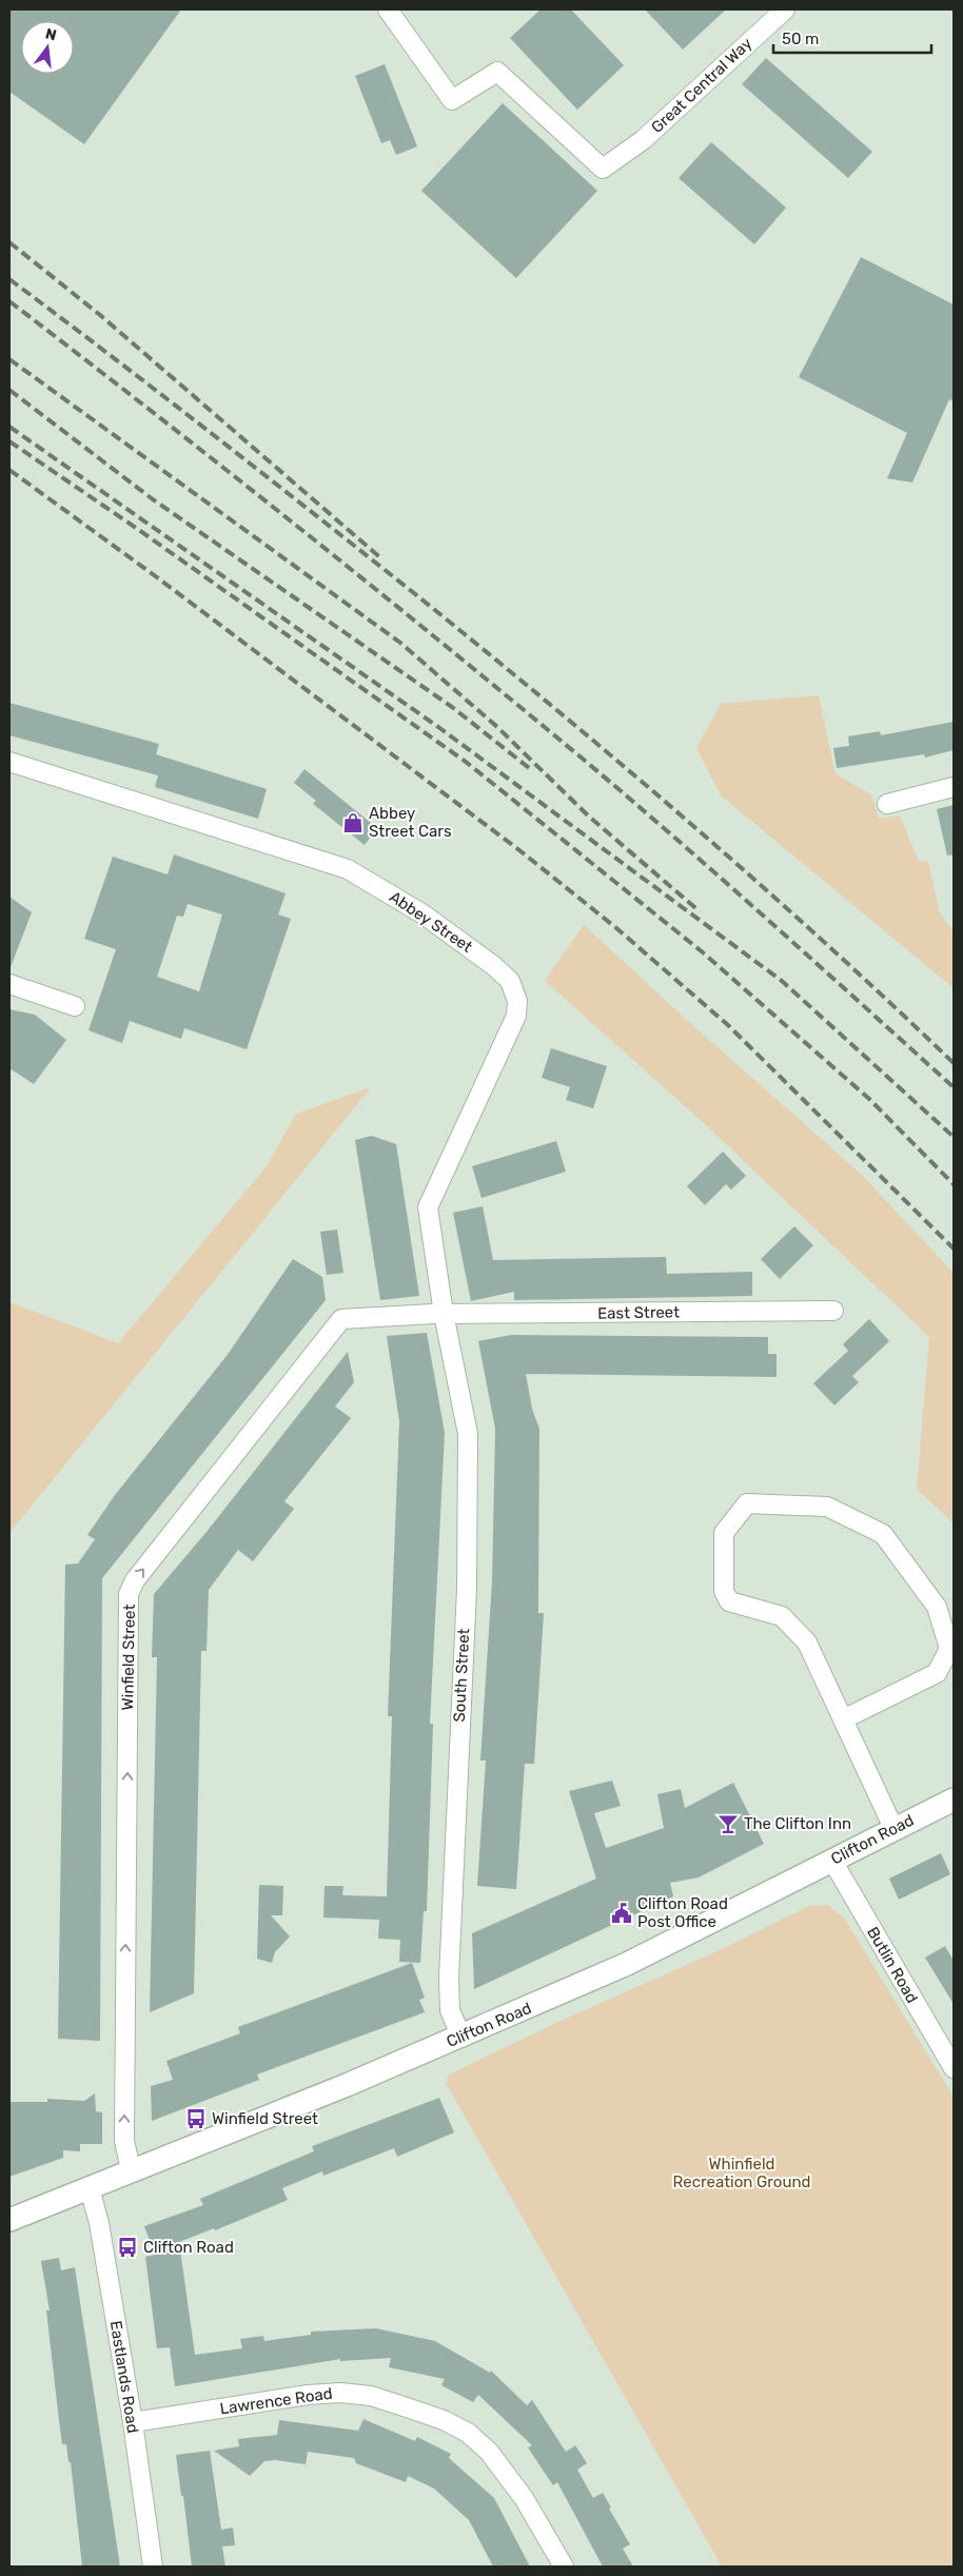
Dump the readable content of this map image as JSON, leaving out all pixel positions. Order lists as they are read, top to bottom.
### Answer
{
  "streets": {
    "street": [
      "Great Central Way",
      "Abbey Street",
      "East Street",
      "Winfield Street",
      "South Street",
      "Clifton Road",
      "Butlin Road",
      "Eastlands Road",
      "Lawrence Road"
    ]
  },
  "crossings": [
    ["Abbey Street", "East Street"],
    ["Abbey Street", "Winfield Street"],
    ["Abbey Street", "South Street"],
    ["East Street", "Winfield Street"],
    ["East Street", "South Street"],
    ["Winfield Street", "South Street"],
    ["Winfield Street", "Clifton Road"],
    ["South Street", "Clifton Road"],
    ["Clifton Road", "Butlin Road"],
    ["Clifton Road", "Eastlands Road"],
    ["Eastlands Road", "Lawrence Road"]
  ],
  "one_way": ["Winfield Street"],
  "parks": ["Whinfield Recreation Ground"],
  "places": {
    "shop": ["Abbey Street Cars"],
    "bar": ["The Clifton Inn"],
    "public building": ["Clifton Road Post Office"],
    "bus stop": ["Winfield Street", "Clifton Road"]
  },
  "scale_bar": "50 m",
  "north": "top"
}
